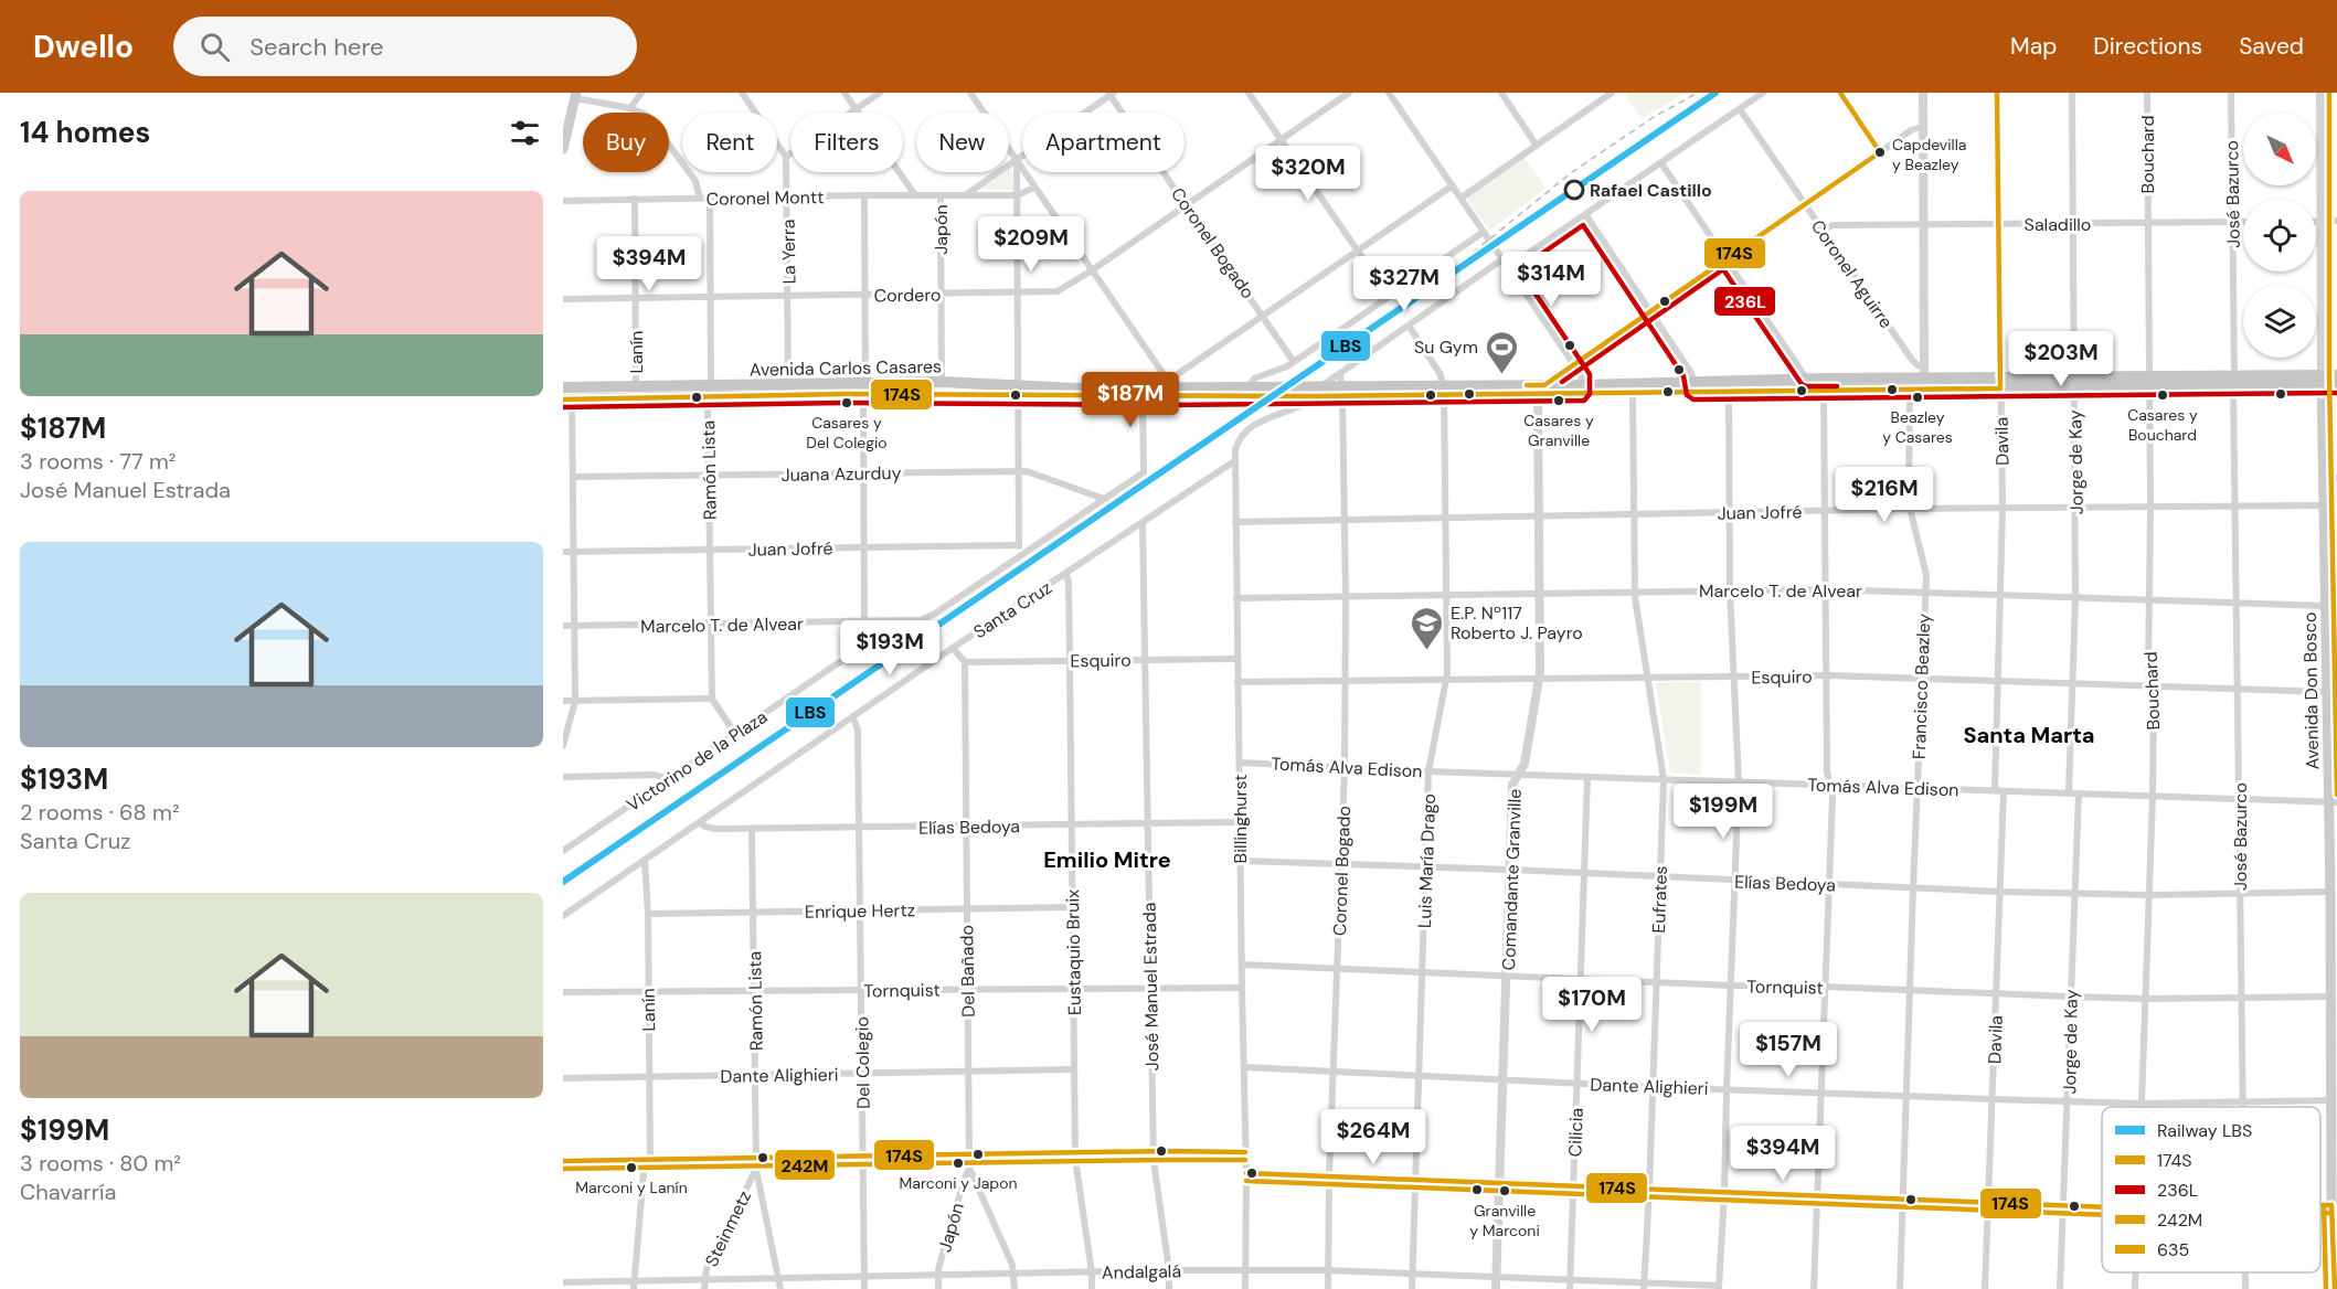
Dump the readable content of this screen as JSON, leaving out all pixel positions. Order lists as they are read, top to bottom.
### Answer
{
  "streets": {
    "main road": ["Avenida Carlos Casares", "Avenida Don Bosco"],
    "street": [
      "Bouchard",
      "José Bazurco",
      "Coronel Montt",
      "Saladillo",
      "Japón",
      "Coronel Bogado",
      "La Yerra",
      "Coronel Aguirre",
      "Cordero",
      "Lanín",
      "Davila",
      "Jorge de Kay",
      "Ramón Lista",
      "Juana Azurduy",
      "Juan Jofré",
      "Marcelo T. de Alvear",
      "Santa Cruz",
      "Esquiro",
      "Francisco Beazley",
      "Victorino de la Plaza",
      "Tomás Alva Edison",
      "Billinghurst",
      "Elías Bedoya",
      "Luis María Drago",
      "Comandante Granville",
      "Eufrates",
      "Enrique Hertz",
      "Eustaquio Bruix",
      "Del Bañado",
      "José Manuel Estrada",
      "Tornquist",
      "Del Colegio",
      "Dante Alighieri",
      "Cilicia",
      "Steinmetz",
      "Andalgalá"
    ]
  },
  "crossings": [
    ["Bouchard", "Saladillo"],
    ["Bouchard", "Avenida Carlos Casares"],
    ["Bouchard", "Juan Jofré"],
    ["Bouchard", "Marcelo T. de Alvear"],
    ["Bouchard", "Esquiro"],
    ["Bouchard", "Tomás Alva Edison"],
    ["Bouchard", "Elías Bedoya"],
    ["Bouchard", "Tornquist"],
    ["Bouchard", "Dante Alighieri"],
    ["José Bazurco", "Saladillo"],
    ["José Bazurco", "Avenida Carlos Casares"],
    ["José Bazurco", "Juan Jofré"],
    ["José Bazurco", "Marcelo T. de Alvear"],
    ["José Bazurco", "Esquiro"],
    ["José Bazurco", "Tomás Alva Edison"],
    ["José Bazurco", "Elías Bedoya"],
    ["José Bazurco", "Tornquist"],
    ["José Bazurco", "Dante Alighieri"],
    ["Coronel Montt", "Japón"],
    ["Coronel Montt", "La Yerra"],
    ["Coronel Montt", "Lanín"],
    ["Coronel Montt", "Ramón Lista"],
    ["Saladillo", "Coronel Aguirre"],
    ["Saladillo", "Davila"],
    ["Saladillo", "Jorge de Kay"],
    ["Japón", "Cordero"],
    ["Japón", "Avenida Carlos Casares"],
    ["Japón", "Del Bañado"],
    ["Japón", "Andalgalá"],
    ["Coronel Bogado", "Cordero"],
    ["Coronel Bogado", "Avenida Carlos Casares"],
    ["Coronel Bogado", "Juan Jofré"],
    ["Coronel Bogado", "Marcelo T. de Alvear"],
    ["Coronel Bogado", "Esquiro"],
    ["Coronel Bogado", "Tomás Alva Edison"],
    ["Coronel Bogado", "Elías Bedoya"],
    ["Coronel Bogado", "Tornquist"],
    ["Coronel Bogado", "Dante Alighieri"],
    ["Coronel Bogado", "Andalgalá"],
    ["La Yerra", "Cordero"],
    ["La Yerra", "Avenida Carlos Casares"],
    ["Coronel Aguirre", "Avenida Carlos Casares"],
    ["Cordero", "Lanín"],
    ["Cordero", "Ramón Lista"],
    ["Lanín", "Avenida Carlos Casares"],
    ["Lanín", "Santa Cruz"],
    ["Lanín", "Enrique Hertz"],
    ["Lanín", "Tornquist"],
    ["Lanín", "Dante Alighieri"],
    ["Lanín", "Andalgalá"],
    ["Avenida Carlos Casares", "Davila"],
    ["Avenida Carlos Casares", "Jorge de Kay"],
    ["Avenida Carlos Casares", "Ramón Lista"],
    ["Avenida Carlos Casares", "Francisco Beazley"],
    ["Avenida Carlos Casares", "Avenida Don Bosco"],
    ["Avenida Carlos Casares", "Billinghurst"],
    ["Avenida Carlos Casares", "Luis María Drago"],
    ["Avenida Carlos Casares", "Comandante Granville"],
    ["Avenida Carlos Casares", "Eufrates"],
    ["Davila", "Juan Jofré"],
    ["Davila", "Marcelo T. de Alvear"],
    ["Davila", "Esquiro"],
    ["Davila", "Tomás Alva Edison"],
    ["Davila", "Elías Bedoya"],
    ["Davila", "Tornquist"],
    ["Davila", "Dante Alighieri"],
    ["Jorge de Kay", "Juan Jofré"],
    ["Jorge de Kay", "Marcelo T. de Alvear"],
    ["Jorge de Kay", "Esquiro"],
    ["Jorge de Kay", "Tomás Alva Edison"],
    ["Jorge de Kay", "Elías Bedoya"],
    ["Jorge de Kay", "Tornquist"],
    ["Jorge de Kay", "Dante Alighieri"],
    ["Ramón Lista", "Juana Azurduy"],
    ["Ramón Lista", "Juan Jofré"],
    ["Ramón Lista", "Marcelo T. de Alvear"],
    ["Ramón Lista", "Elías Bedoya"],
    ["Ramón Lista", "Enrique Hertz"],
    ["Ramón Lista", "Tornquist"],
    ["Ramón Lista", "Dante Alighieri"],
    ["Ramón Lista", "Steinmetz"],
    ["Ramón Lista", "Andalgalá"],
    ["Juan Jofré", "Francisco Beazley"],
    ["Juan Jofré", "Avenida Don Bosco"],
    ["Juan Jofré", "Billinghurst"],
    ["Juan Jofré", "Luis María Drago"],
    ["Juan Jofré", "Comandante Granville"],
    ["Juan Jofré", "Eufrates"],
    ["Marcelo T. de Alvear", "Francisco Beazley"],
    ["Marcelo T. de Alvear", "Avenida Don Bosco"],
    ["Marcelo T. de Alvear", "Victorino de la Plaza"],
    ["Marcelo T. de Alvear", "Billinghurst"],
    ["Marcelo T. de Alvear", "Luis María Drago"],
    ["Marcelo T. de Alvear", "Comandante Granville"],
    ["Marcelo T. de Alvear", "Eufrates"],
    ["Santa Cruz", "Billinghurst"],
    ["Santa Cruz", "Elías Bedoya"],
    ["Santa Cruz", "Eustaquio Bruix"],
    ["Santa Cruz", "José Manuel Estrada"],
    ["Santa Cruz", "Del Colegio"],
    ["Esquiro", "Francisco Beazley"],
    ["Esquiro", "Avenida Don Bosco"],
    ["Esquiro", "Billinghurst"],
    ["Esquiro", "Luis María Drago"],
    ["Esquiro", "Comandante Granville"],
    ["Esquiro", "Eufrates"],
    ["Esquiro", "Eustaquio Bruix"],
    ["Esquiro", "Del Bañado"],
    ["Esquiro", "José Manuel Estrada"],
    ["Francisco Beazley", "Tomás Alva Edison"],
    ["Francisco Beazley", "Elías Bedoya"],
    ["Francisco Beazley", "Tornquist"],
    ["Francisco Beazley", "Dante Alighieri"],
    ["Avenida Don Bosco", "Tomás Alva Edison"],
    ["Avenida Don Bosco", "Elías Bedoya"],
    ["Avenida Don Bosco", "Tornquist"],
    ["Avenida Don Bosco", "Dante Alighieri"],
    ["Tomás Alva Edison", "Billinghurst"],
    ["Tomás Alva Edison", "Luis María Drago"],
    ["Tomás Alva Edison", "Comandante Granville"],
    ["Tomás Alva Edison", "Eufrates"],
    ["Tomás Alva Edison", "Cilicia"],
    ["Billinghurst", "Elías Bedoya"],
    ["Billinghurst", "Tornquist"],
    ["Billinghurst", "Dante Alighieri"],
    ["Billinghurst", "Andalgalá"],
    ["Elías Bedoya", "Luis María Drago"],
    ["Elías Bedoya", "Comandante Granville"],
    ["Elías Bedoya", "Eufrates"],
    ["Elías Bedoya", "Eustaquio Bruix"],
    ["Elías Bedoya", "Del Bañado"],
    ["Elías Bedoya", "José Manuel Estrada"],
    ["Elías Bedoya", "Del Colegio"],
    ["Elías Bedoya", "Cilicia"],
    ["Luis María Drago", "Tornquist"],
    ["Luis María Drago", "Dante Alighieri"],
    ["Luis María Drago", "Andalgalá"],
    ["Comandante Granville", "Tornquist"],
    ["Comandante Granville", "Dante Alighieri"],
    ["Comandante Granville", "Andalgalá"],
    ["Eufrates", "Tornquist"],
    ["Eufrates", "Dante Alighieri"],
    ["Eufrates", "Andalgalá"],
    ["Enrique Hertz", "Eustaquio Bruix"],
    ["Enrique Hertz", "Del Bañado"],
    ["Enrique Hertz", "Del Colegio"],
    ["Eustaquio Bruix", "Tornquist"],
    ["Eustaquio Bruix", "Dante Alighieri"],
    ["Eustaquio Bruix", "Andalgalá"],
    ["Del Bañado", "Tornquist"],
    ["Del Bañado", "Dante Alighieri"],
    ["Del Bañado", "Andalgalá"],
    ["José Manuel Estrada", "Tornquist"],
    ["José Manuel Estrada", "Andalgalá"],
    ["Tornquist", "Del Colegio"],
    ["Tornquist", "Cilicia"],
    ["Del Colegio", "Dante Alighieri"],
    ["Del Colegio", "Andalgalá"],
    ["Dante Alighieri", "Cilicia"],
    ["Cilicia", "Andalgalá"],
    ["Steinmetz", "Andalgalá"]
  ],
  "districts": ["Santa Marta", "Emilio Mitre"],
  "places": {
    "other": [
      "Capdevilla y Beazley",
      "Rafael Castillo",
      "Casares y Bouchard",
      "Beazley y Casares",
      "Casares y Granville",
      "Casares y Del Colegio",
      "Marconi y Japon",
      "Marconi y Lanín",
      "Granville y Marconi"
    ],
    "sports": ["Su Gym"],
    "school or university": ["E.P. Nº117 Roberto J. Payro"]
  },
  "lines": [
    "rail line LBS",
    "transit line 174S",
    "transit line 635",
    "transit line 236L",
    "transit line 242M"
  ],
  "legend": [
    "Railway LBS",
    "174S",
    "236L",
    "242M",
    "635"
  ],
  "north": "bottom right",
  "page": {
    "header": "Dwello",
    "search": "Search here",
    "nav": ["Map", "Directions", "Saved"],
    "heading": "14 homes",
    "chip": [
      "Buy",
      "Rent",
      "Filters",
      "New",
      "Apartment"
    ],
    "price": [
      "$320M",
      "$209M",
      "$394M",
      "$314M",
      "$327M",
      "$203M",
      "$187M",
      "$216M",
      "$193M",
      "$199M",
      "$170M",
      "$157M",
      "$264M",
      "$394M"
    ],
    "list": [
      {
        "name": "$187M",
        "note": "3 rooms · 77 m² · José Manuel Estrada"
      },
      {
        "name": "$193M",
        "note": "2 rooms · 68 m² · Santa Cruz"
      },
      {
        "name": "$199M",
        "note": "3 rooms · 80 m² · Chavarría"
      }
    ]
  }
}
